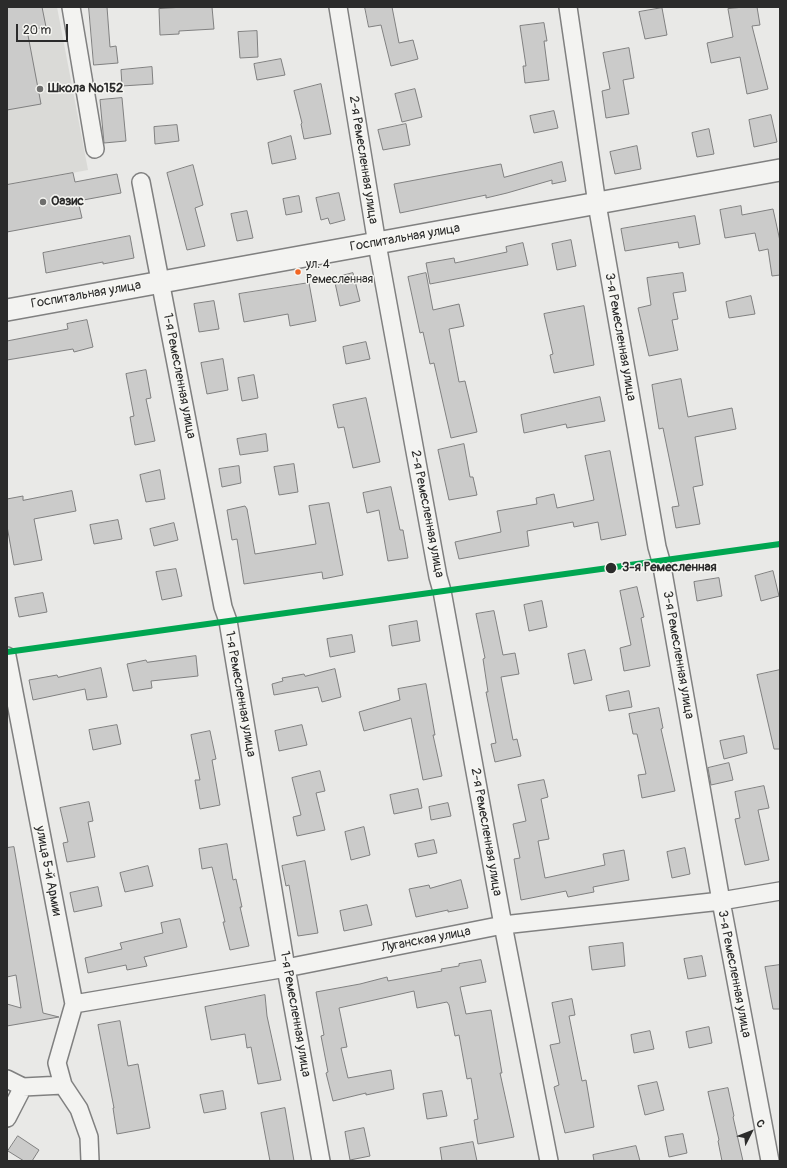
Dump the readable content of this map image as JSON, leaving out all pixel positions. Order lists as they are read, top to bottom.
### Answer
{
  "streets": {
    "main road": ["Госпитальная улица"],
    "street": [
      "2-я Ремесленная улица",
      "3-я Ремесленная улица",
      "1-я Ремесленная улица",
      "улица 5-й Армии",
      "Луганская улица"
    ]
  },
  "crossings": [
    ["2-я Ремесленная улица", "Госпитальная улица"],
    ["2-я Ремесленная улица", "Луганская улица"],
    ["Госпитальная улица", "3-я Ремесленная улица"],
    ["Госпитальная улица", "1-я Ремесленная улица"],
    ["3-я Ремесленная улица", "Луганская улица"],
    ["1-я Ремесленная улица", "Луганская улица"],
    ["улица 5-й Армии", "Луганская улица"]
  ],
  "places": [
    "Школа №152",
    "Оазис",
    "ул. 4 Ремесленная",
    "3-я Ремесленная"
  ],
  "scale_bar": "20 m",
  "north": "top right"
}
